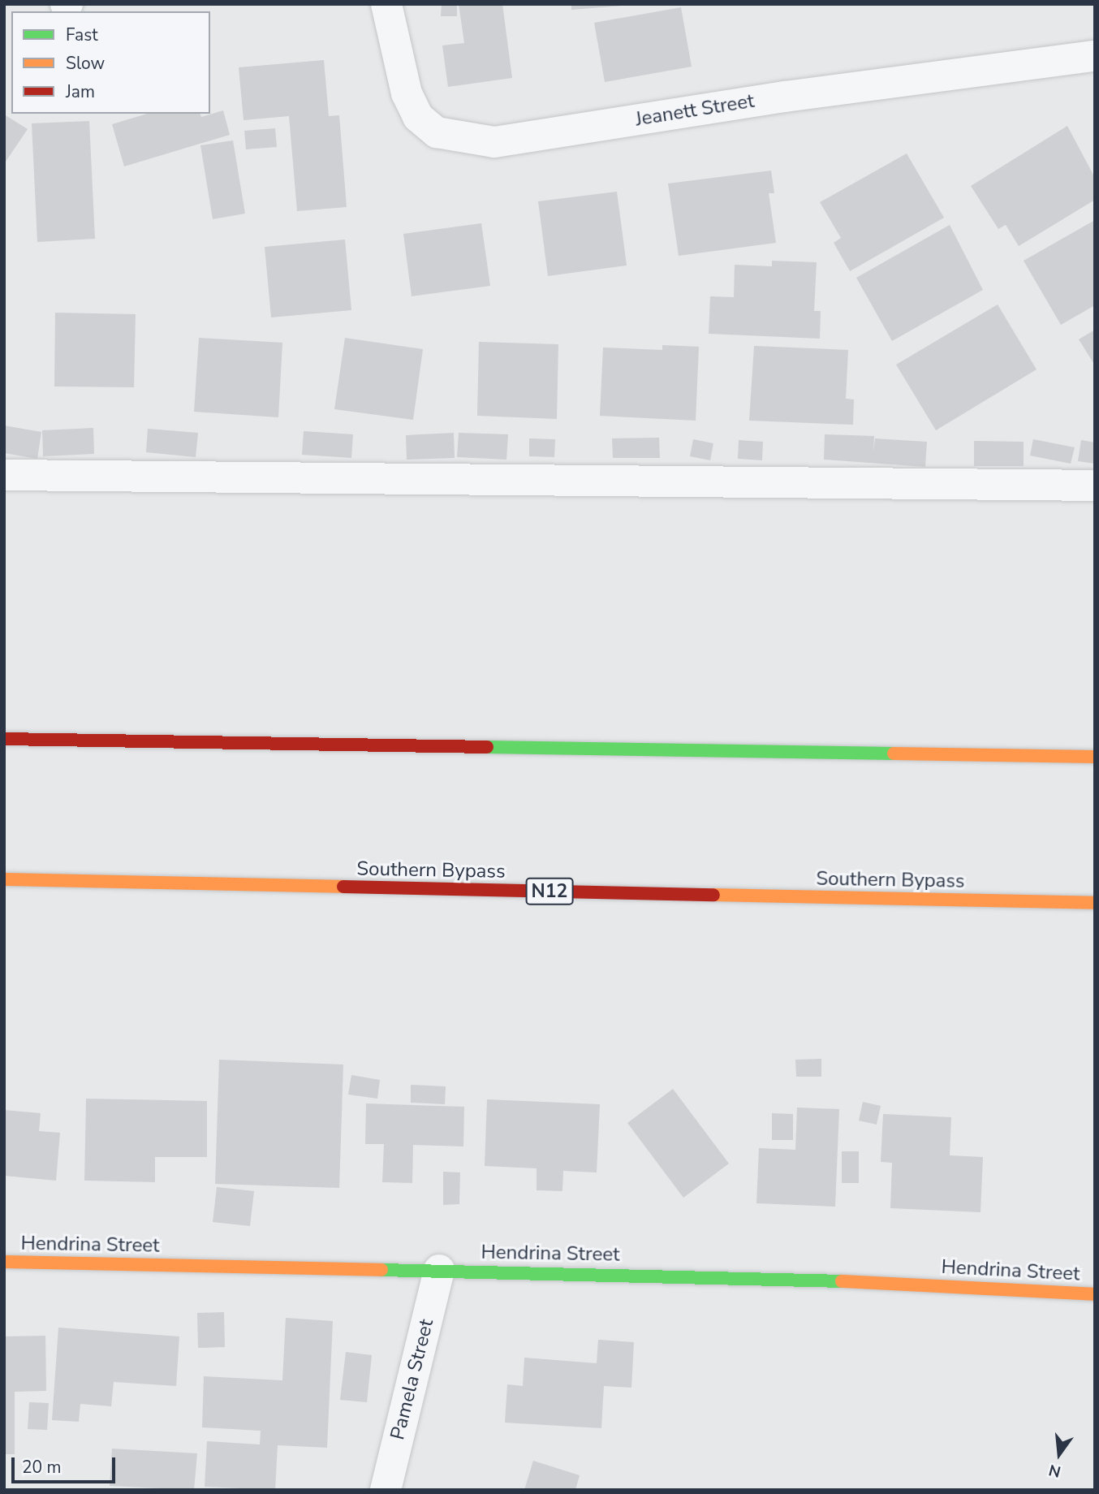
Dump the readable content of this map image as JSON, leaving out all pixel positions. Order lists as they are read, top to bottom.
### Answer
{
  "streets": {
    "main road": ["Southern Bypass", "N12", "Hendrina Street"],
    "street": ["Jeanett Street", "Pamela Street"]
  },
  "crossings": [
    ["Hendrina Street", "Pamela Street"]
  ],
  "legend": ["Fast", "Slow", "Jam"],
  "scale_bar": "20 m",
  "north": "bottom"
}
